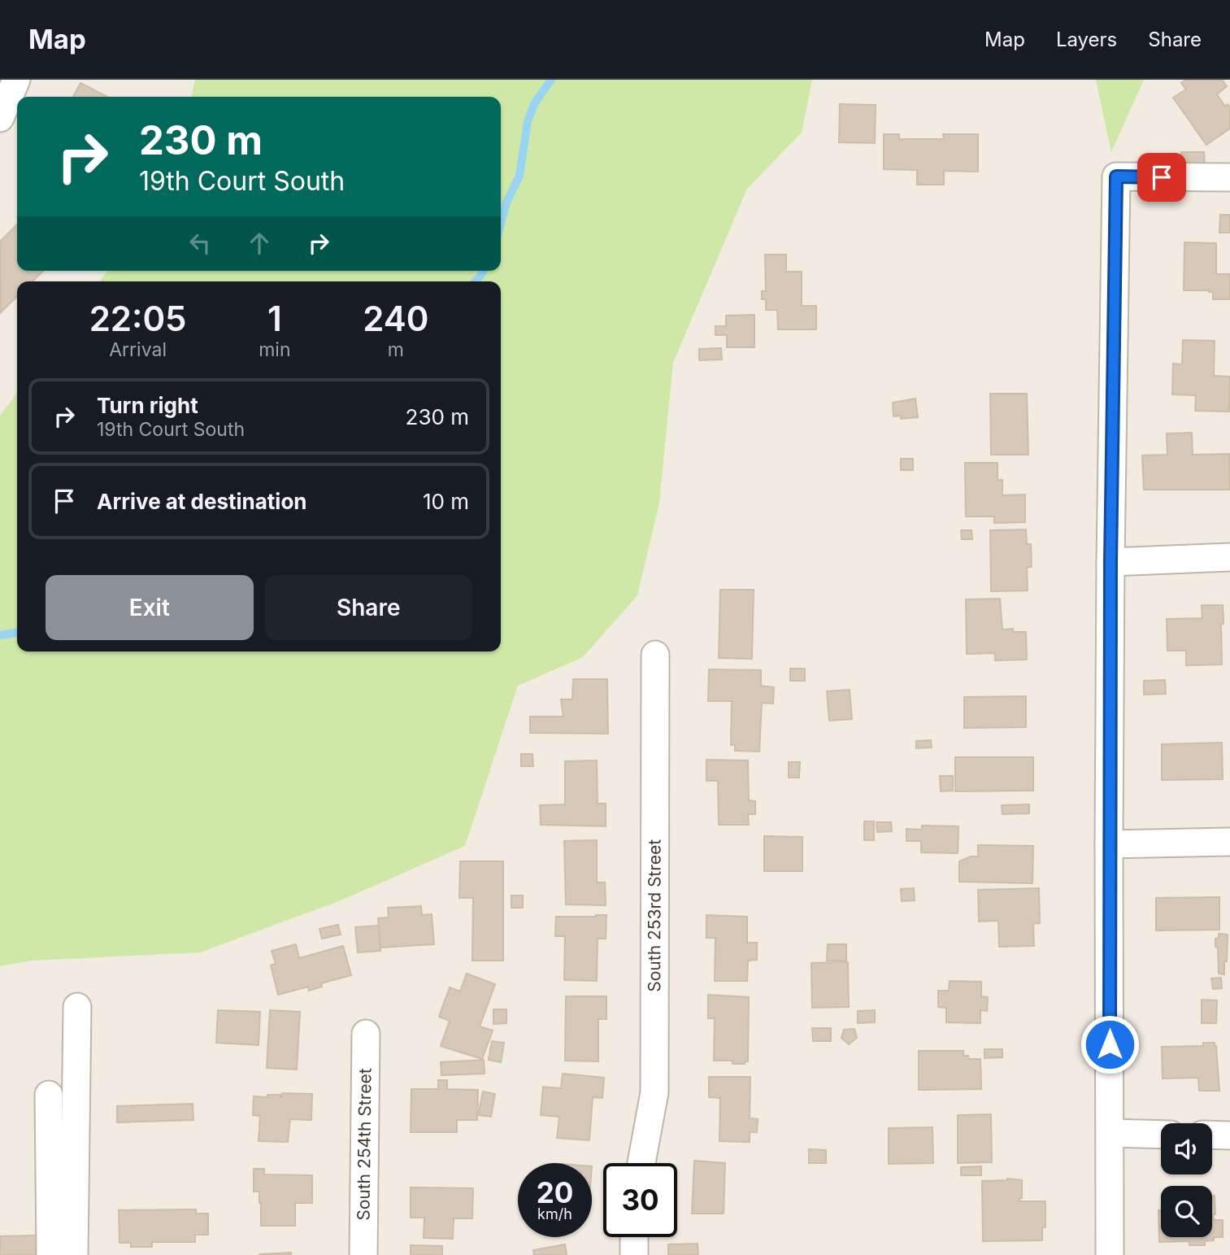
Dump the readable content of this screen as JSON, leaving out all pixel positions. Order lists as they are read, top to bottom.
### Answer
{
  "streets": {
    "street": ["South 253rd Street", "South 254th Street"]
  },
  "page": {
    "header": "Map",
    "nav": ["Map", "Layers", "Share"],
    "turn": ["230 m", "19th Court South"],
    "eta": [
      "22:05",
      "Arrival",
      "1",
      "min",
      "240",
      "m"
    ],
    "list": [
      {
        "name": "Turn right",
        "note": "19th Court South",
        "value": "230 m"
      },
      {
        "name": "Arrive at destination",
        "value": "10 m"
      }
    ],
    "buttons": ["Exit", "Share"],
    "speed": "20 km/h",
    "limit": "30"
  }
}
